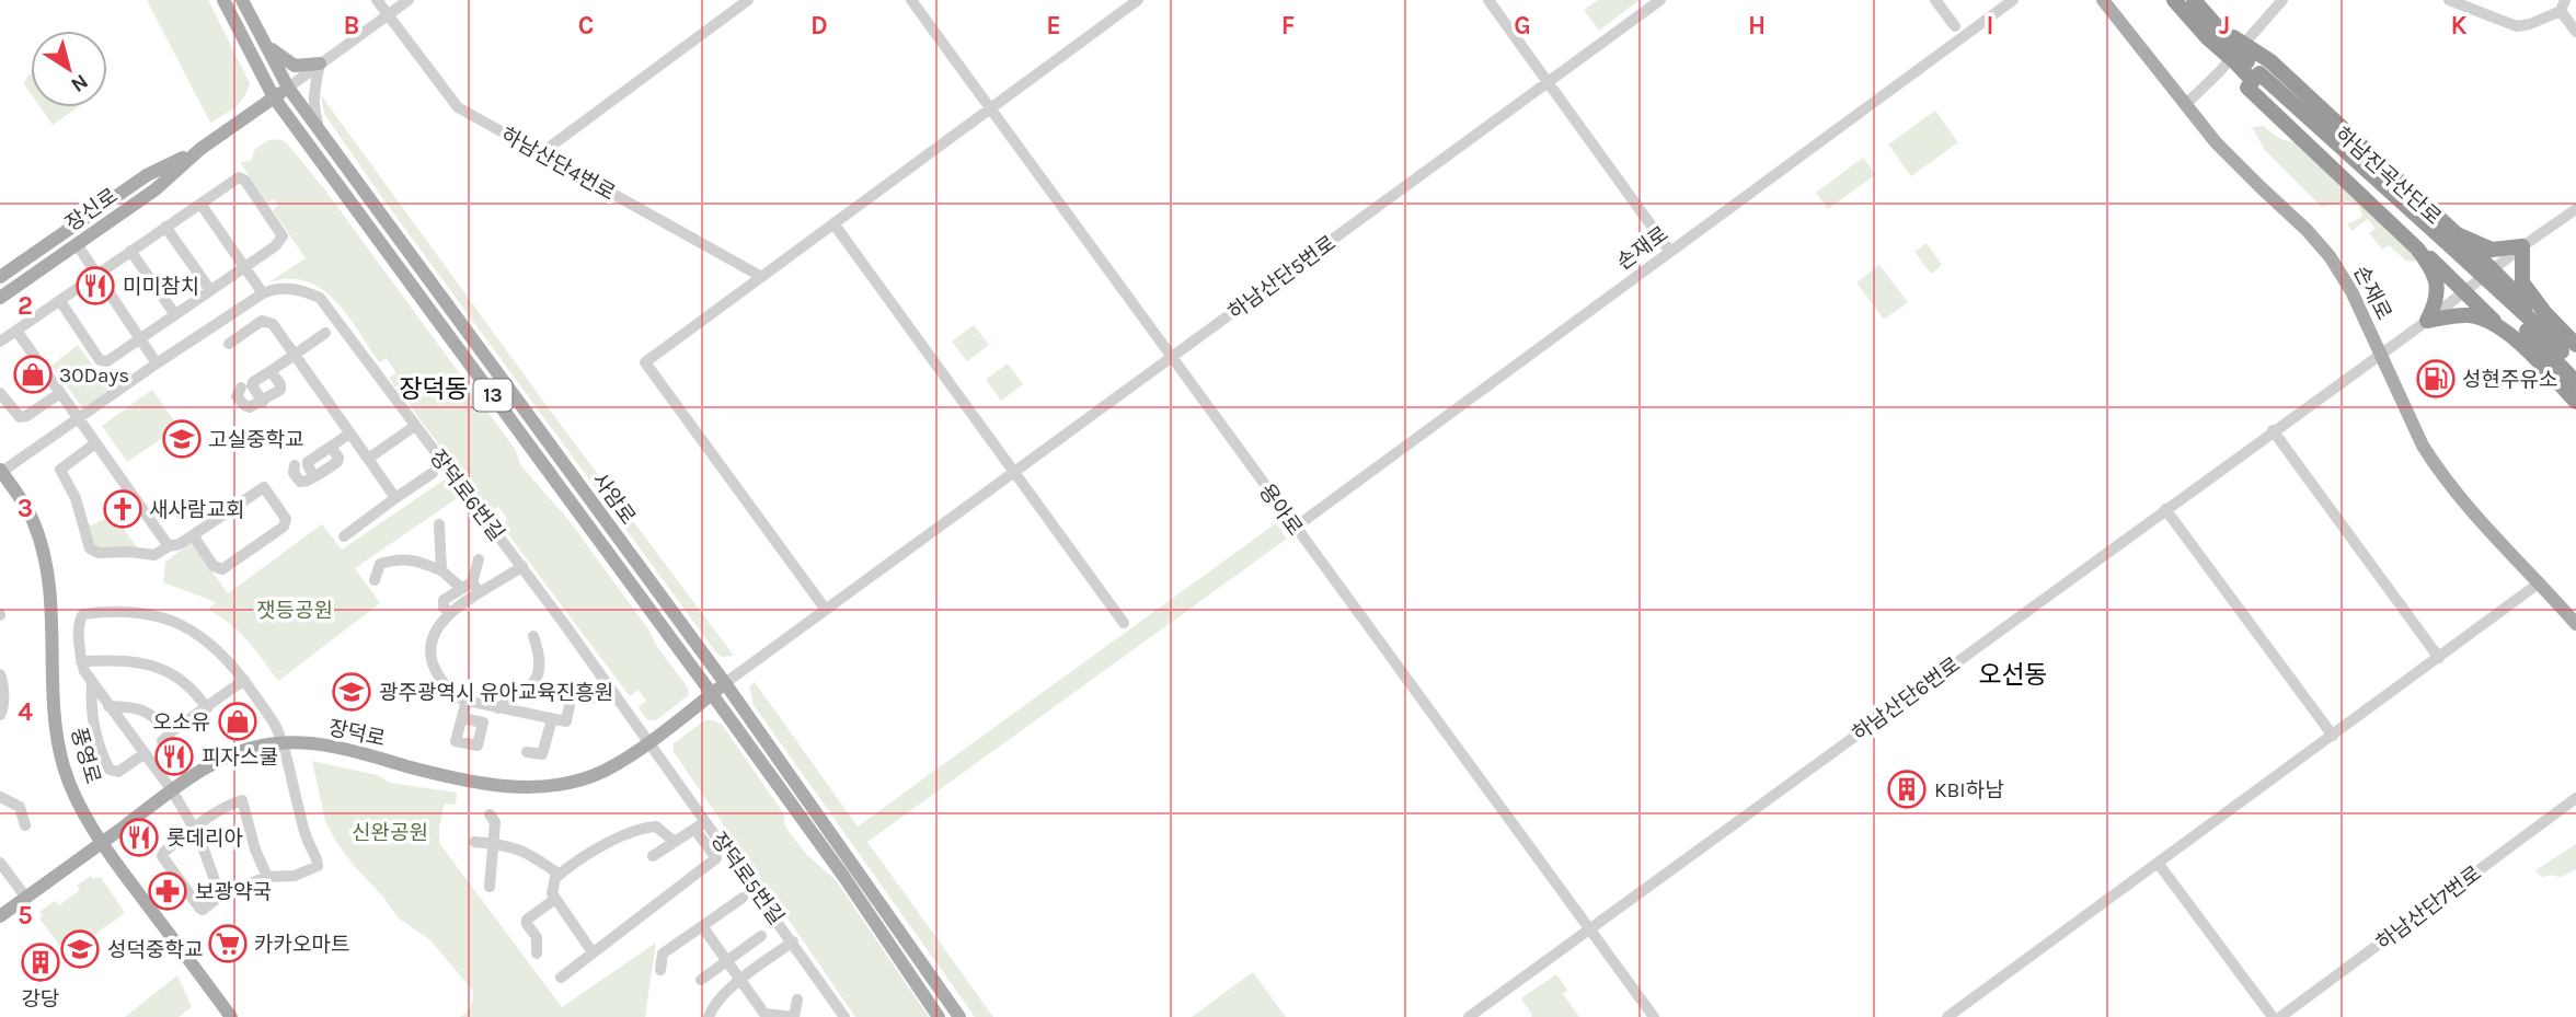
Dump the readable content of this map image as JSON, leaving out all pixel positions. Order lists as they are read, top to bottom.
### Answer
{
  "streets": {
    "highway": ["하남진곡산단로"],
    "main road": [
      "장신로",
      "손재로",
      "13",
      "사암로",
      "장덕로",
      "풍영로"
    ],
    "street": [
      "하남산단4번로",
      "하남산단5번로",
      "장덕로6번길",
      "용아로",
      "하남산단6번로",
      "장덕로5번길",
      "하남산단7번로"
    ]
  },
  "crossings": [
    ["장신로", "사암로"],
    ["손재로", "용아로"],
    ["손재로", "하남산단6번로"],
    ["하남산단5번로", "사암로"],
    ["하남산단5번로", "용아로"],
    ["하남산단5번로", "장덕로"],
    ["장덕로6번길", "장덕로"],
    ["장덕로6번길", "장덕로5번길"],
    ["사암로", "장덕로"],
    ["용아로", "하남산단6번로"],
    ["장덕로", "풍영로"],
    ["장덕로", "장덕로5번길"]
  ],
  "districts": ["장덕동", "오선동"],
  "parks": ["잿등공원", "신완공원"],
  "places": {
    "restaurant": ["미미참치", "피자스쿨", "롯데리아"],
    "shop": ["30Days", "오소유"],
    "fuel station": ["성현주유소"],
    "school or university": ["고실중학교", "광주광역시 유아교육진흥원", "성덕중학교"],
    "church": ["새사람교회"],
    "building": ["KBI하남", "강당"],
    "pharmacy": ["보광약국"],
    "supermarket": ["카카오마트"]
  },
  "north": "bottom right",
  "grid": {
    "columns": [
      "B",
      "C",
      "D",
      "E",
      "F",
      "G",
      "H",
      "I",
      "J",
      "K"
    ],
    "rows": [
      "2",
      "3",
      "4",
      "5"
    ]
  }
}
